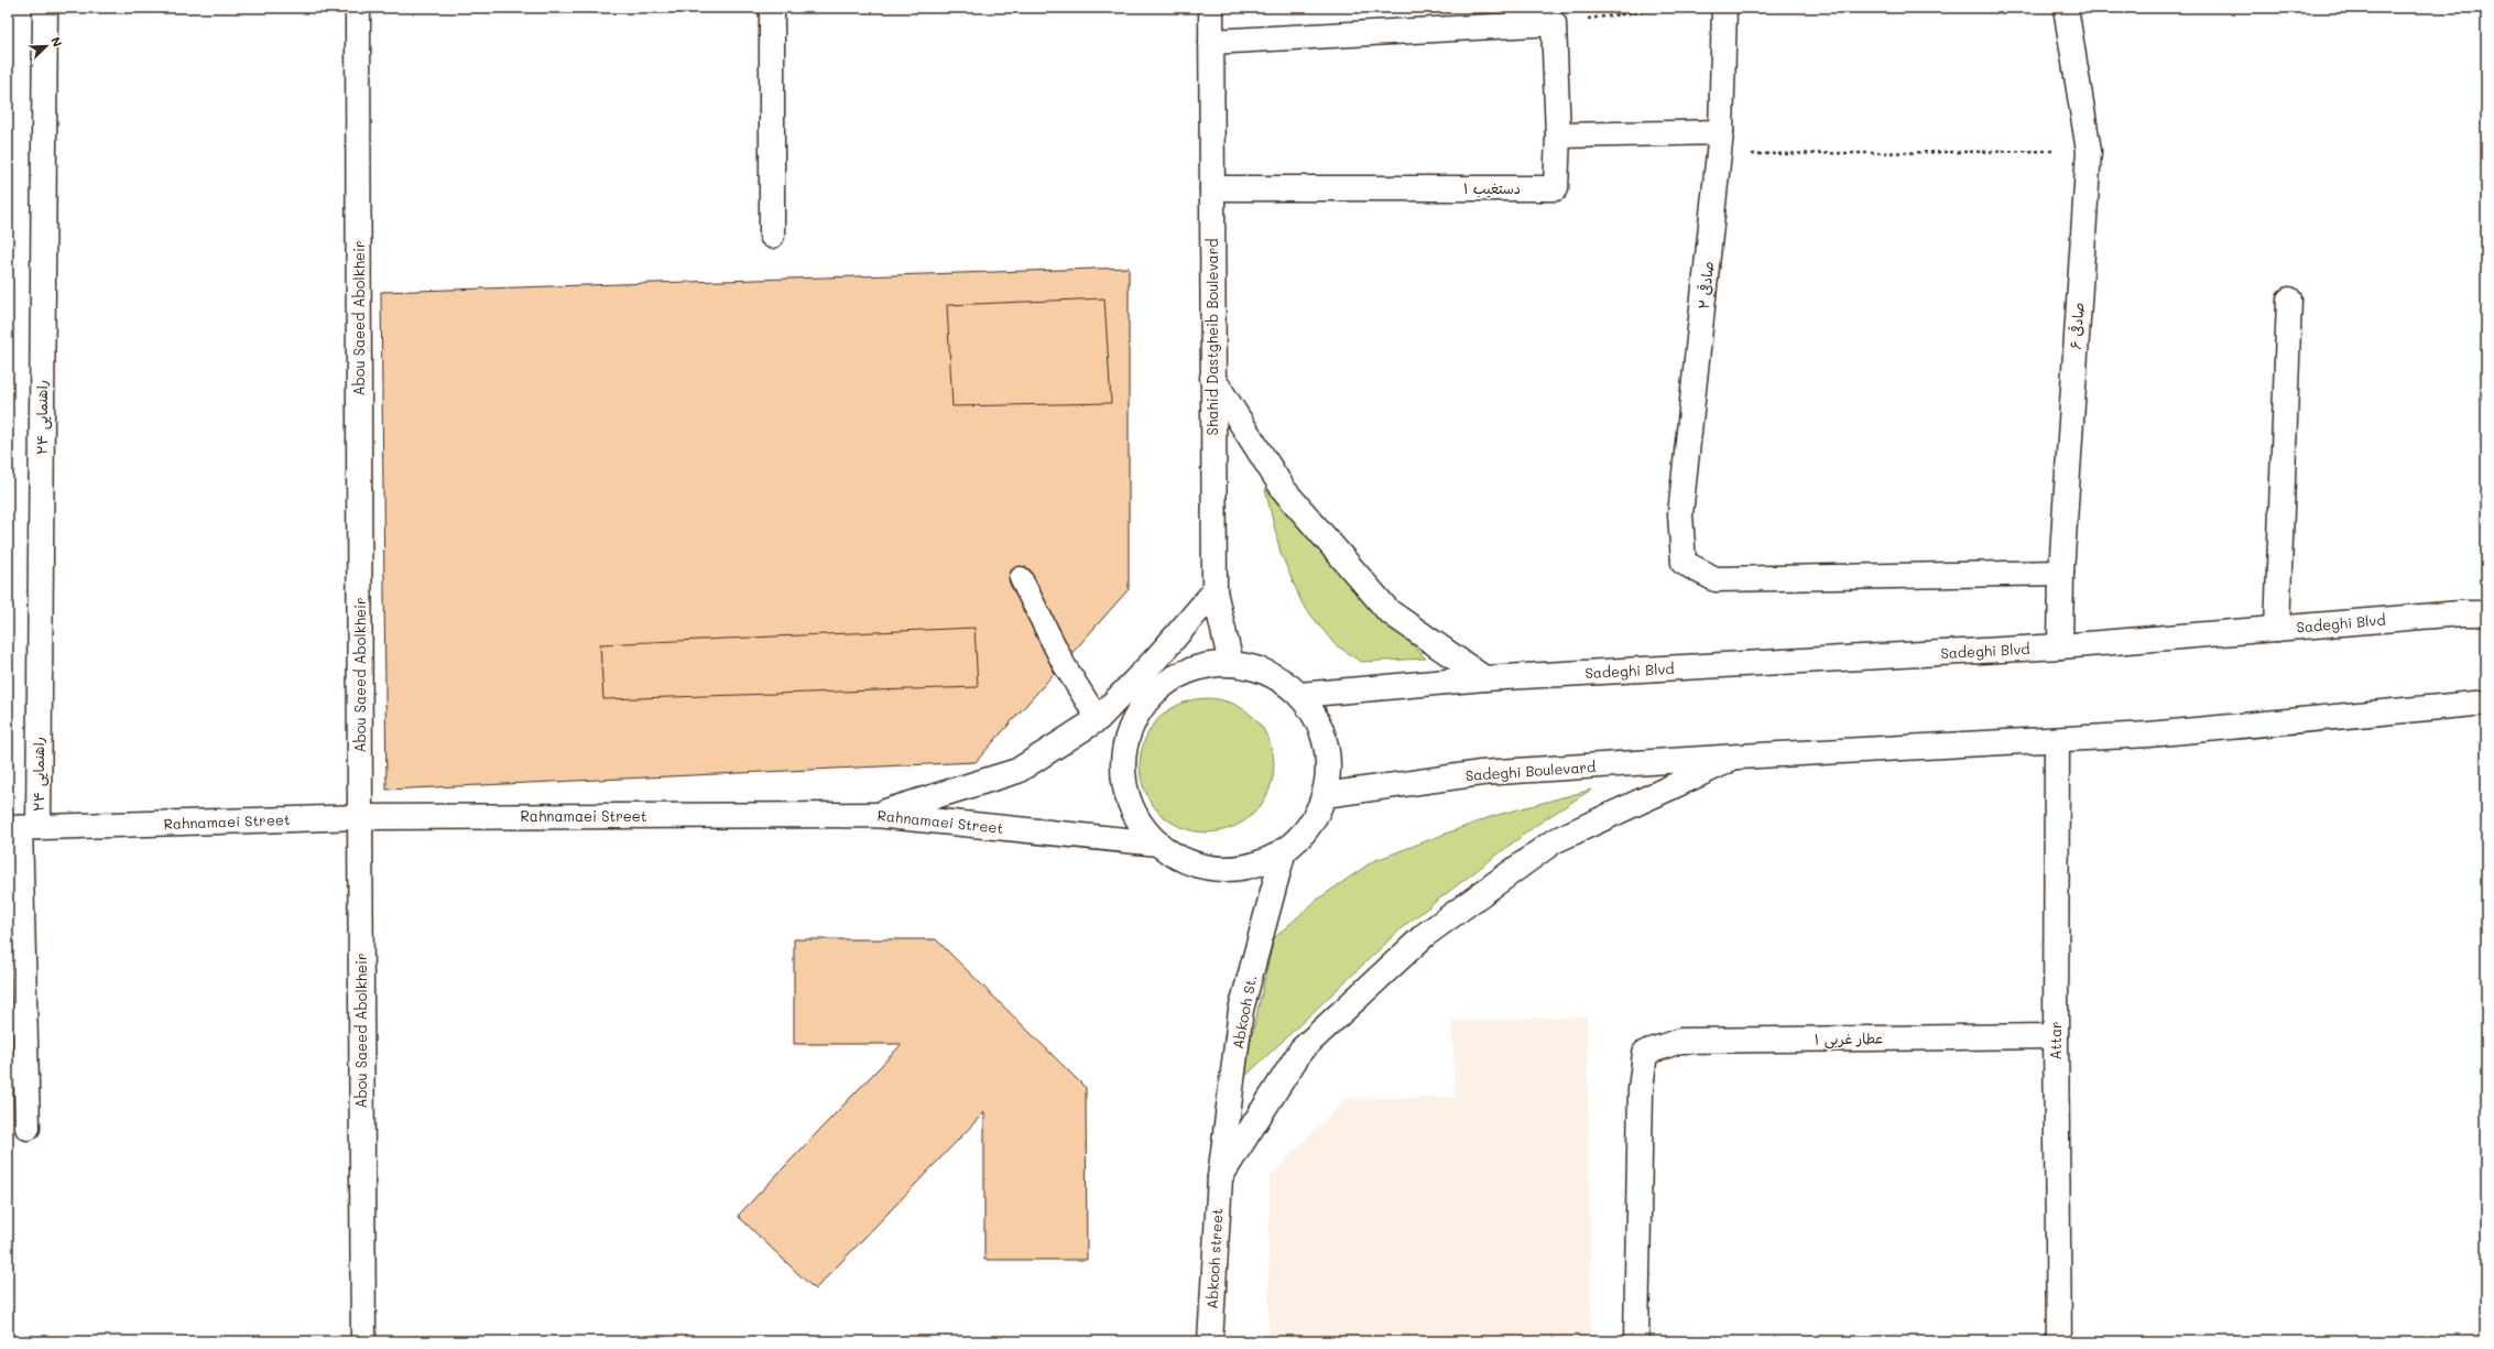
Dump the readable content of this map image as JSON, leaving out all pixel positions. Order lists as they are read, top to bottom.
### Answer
{
  "streets": {
    "street": [
      "دستغیب ۱",
      "صادقی ۲",
      "Abou Saeed Abolkheir",
      "صادقی ۶",
      "Shahid Dastgheib Boulevard",
      "راهنمایی ۲۴",
      "Sadeghi Blvd",
      "Sadeghi Boulevard",
      "Rahnamaei Street",
      "Abkooh St.",
      "عطار غربی ۱",
      "Attar",
      "Abkooh street"
    ]
  },
  "crossings": [
    ["دستغیب ۱", "Shahid Dastgheib Boulevard"],
    ["صادقی ۲", "صادقی ۶"],
    ["Abou Saeed Abolkheir", "Rahnamaei Street"],
    ["صادقی ۶", "Sadeghi Blvd"],
    ["راهنمایی ۲۴", "Rahnamaei Street"],
    ["Abkooh St.", "Abkooh street"],
    ["عطار غربی ۱", "Attar"]
  ],
  "north": "top right"
}
